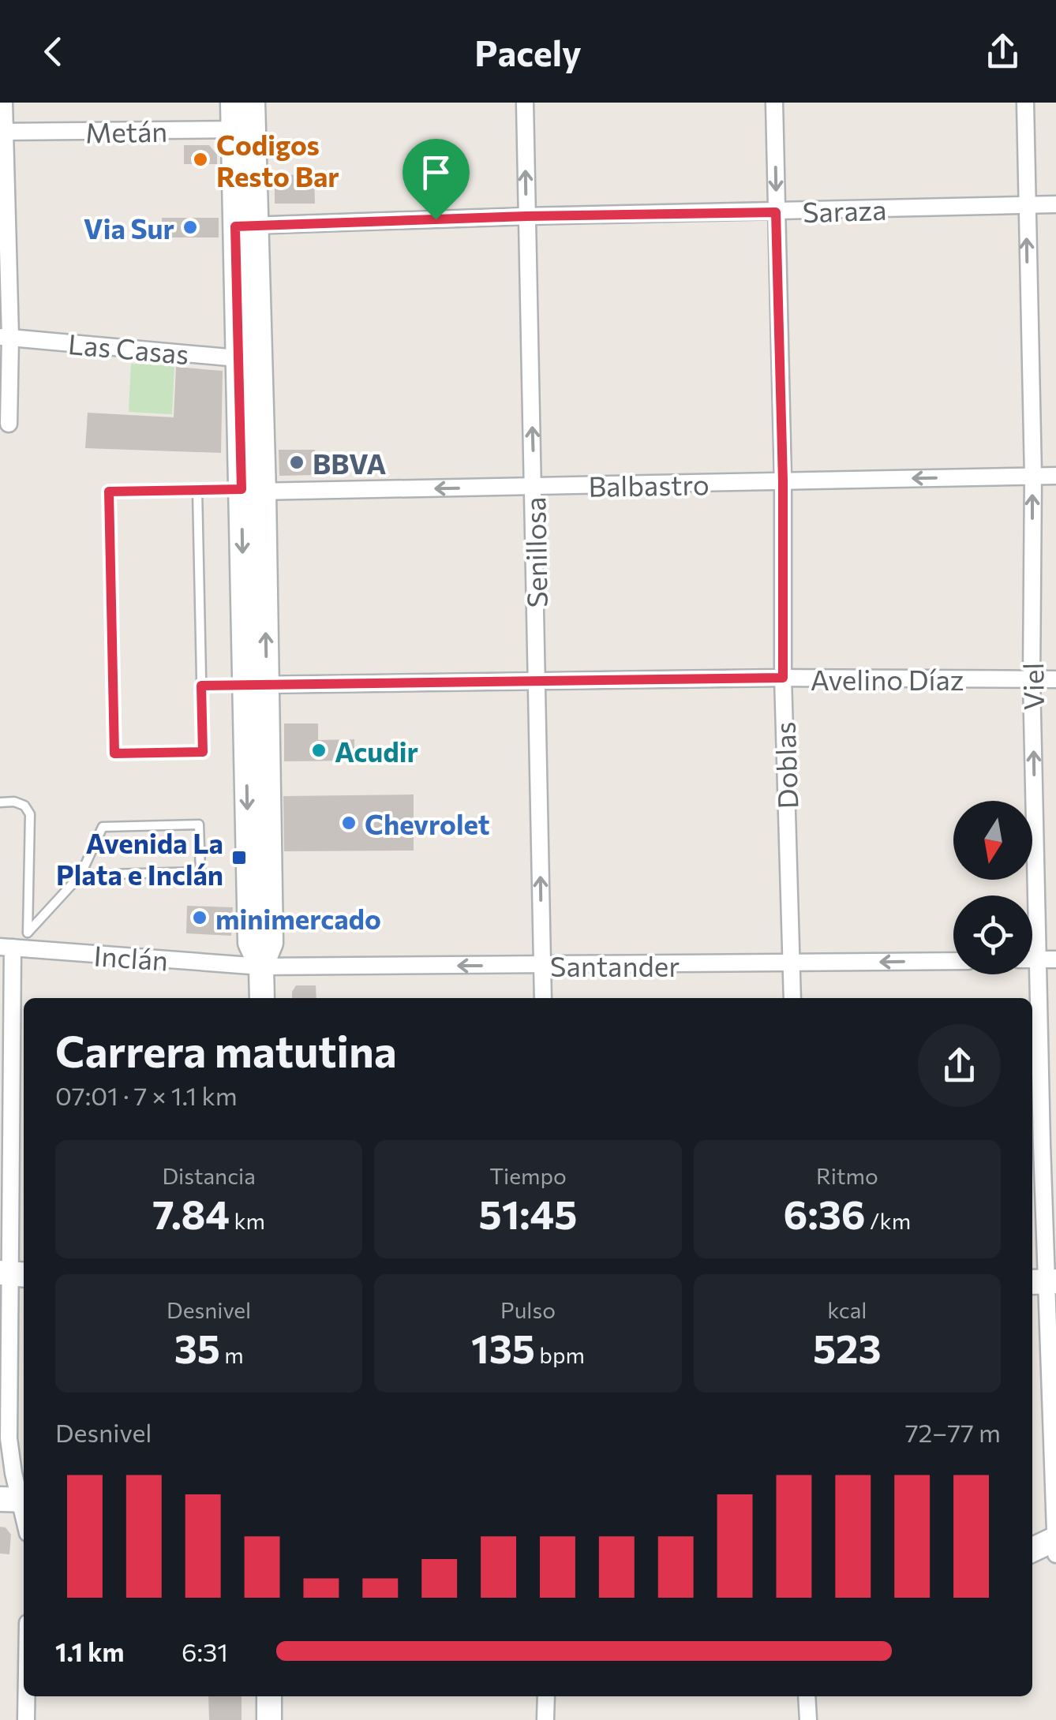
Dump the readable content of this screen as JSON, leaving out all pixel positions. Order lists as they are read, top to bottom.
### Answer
{
  "streets": {
    "street": [
      "Metán",
      "Saraza",
      "Las Casas",
      "Balbastro",
      "Senillosa",
      "Avelino Díaz",
      "Viel",
      "Doblas",
      "Inclán",
      "Santander"
    ]
  },
  "crossings": [
    ["Saraza", "Senillosa"],
    ["Saraza", "Viel"],
    ["Saraza", "Doblas"],
    ["Balbastro", "Senillosa"],
    ["Balbastro", "Viel"],
    ["Balbastro", "Doblas"],
    ["Senillosa", "Avelino Díaz"],
    ["Senillosa", "Santander"],
    ["Avelino Díaz", "Viel"],
    ["Avelino Díaz", "Doblas"],
    ["Doblas", "Santander"],
    ["Inclán", "Santander"]
  ],
  "one_way": [
    "Balbastro",
    "Senillosa",
    "Viel",
    "Santander"
  ],
  "places": {
    "other": [
      "Codigos Resto Bar",
      "Via Sur",
      "BBVA",
      "Acudir",
      "Chevrolet",
      "minimercado"
    ],
    "transit": ["Avenida La Plata e Inclán"]
  },
  "north": "bottom",
  "page": {
    "header": "Pacely",
    "heading": ["Carrera matutina", "07:01 · 7 × 1.1 km"],
    "stats": [
      ["Distancia", "7.84 km"],
      ["Tiempo", "51:45"],
      ["Ritmo", "6:36 /km"],
      ["Desnivel", "35 m"],
      ["Pulso", "135 bpm"],
      ["kcal", "523"]
    ],
    "chart": ["Desnivel", "72–77 m"],
    "list": [
      {
        "name": "1.1 km",
        "note": "6:31"
      }
    ]
  }
}
